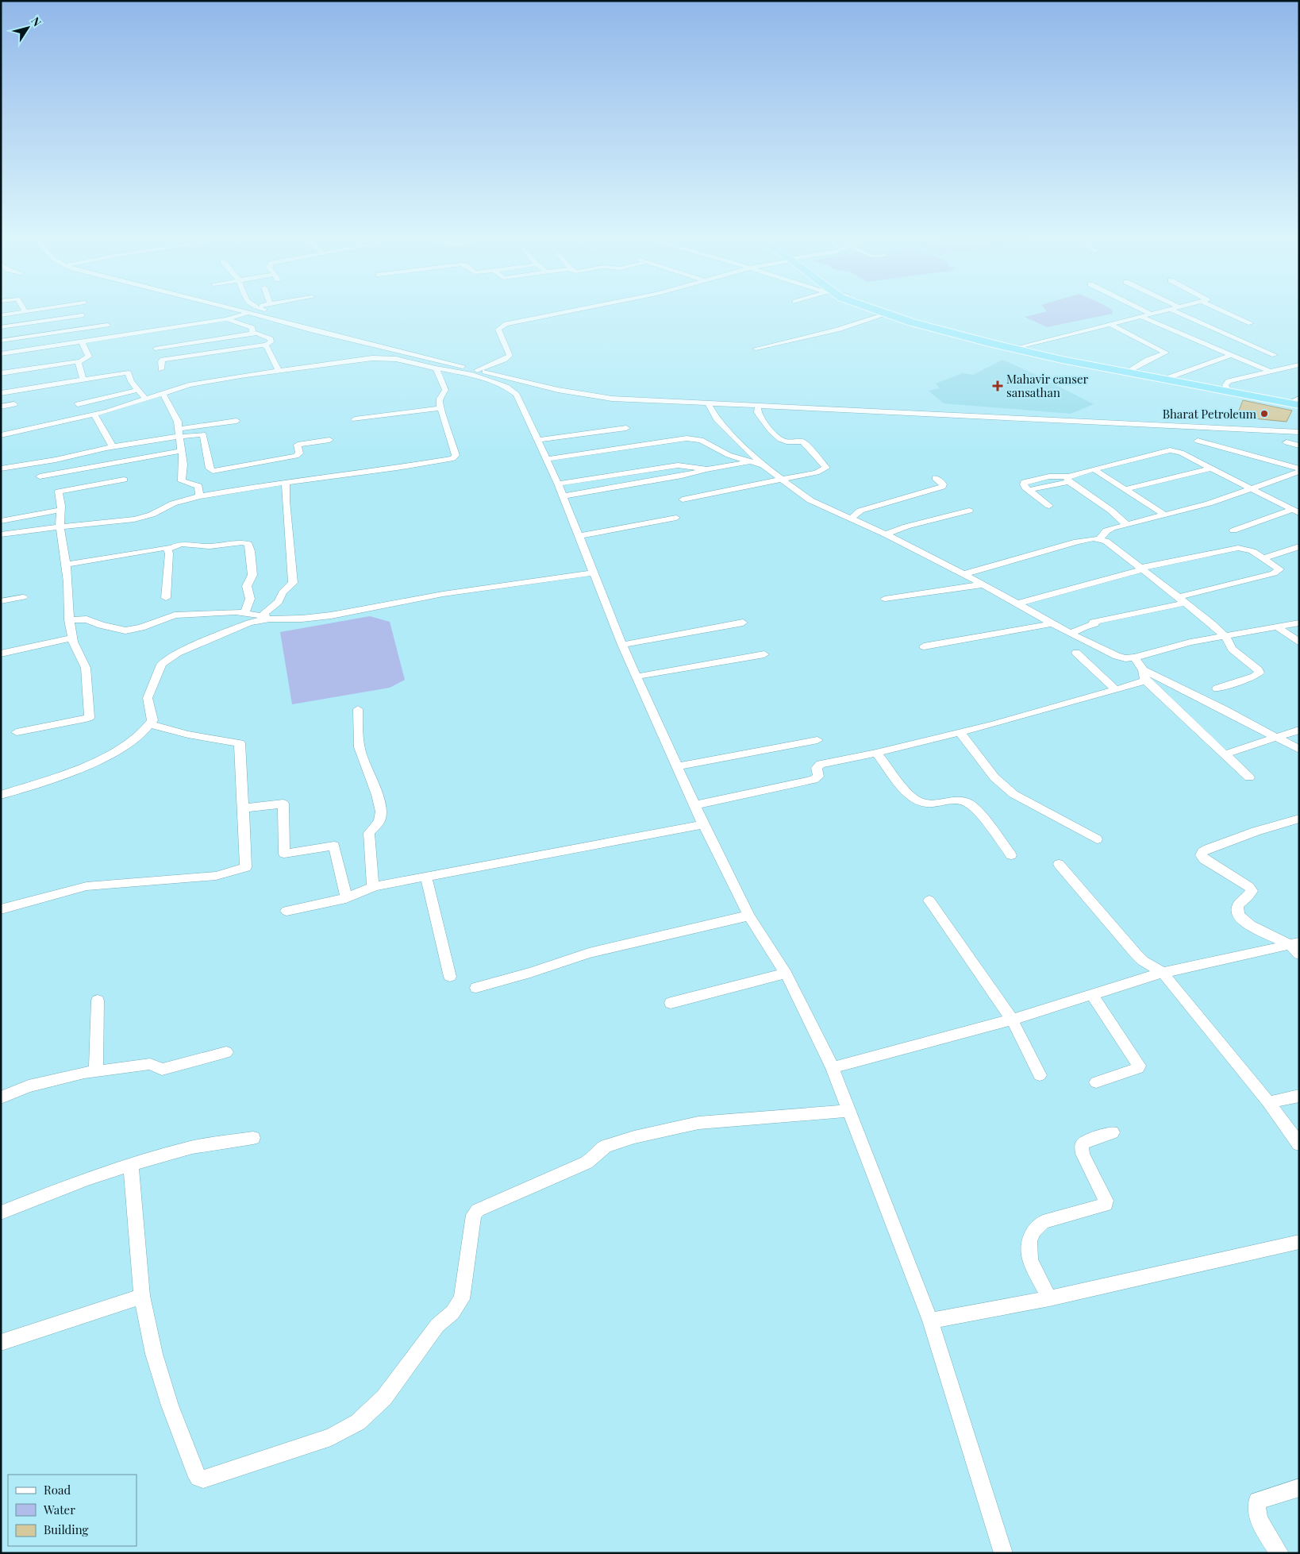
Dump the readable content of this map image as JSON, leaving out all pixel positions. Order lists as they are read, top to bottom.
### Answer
{
  "places": {
    "health": ["Mahavir canser sansathan"],
    "other": ["Bharat Petroleum"]
  },
  "legend": ["Road", "Water", "Building"],
  "north": "top right"
}
